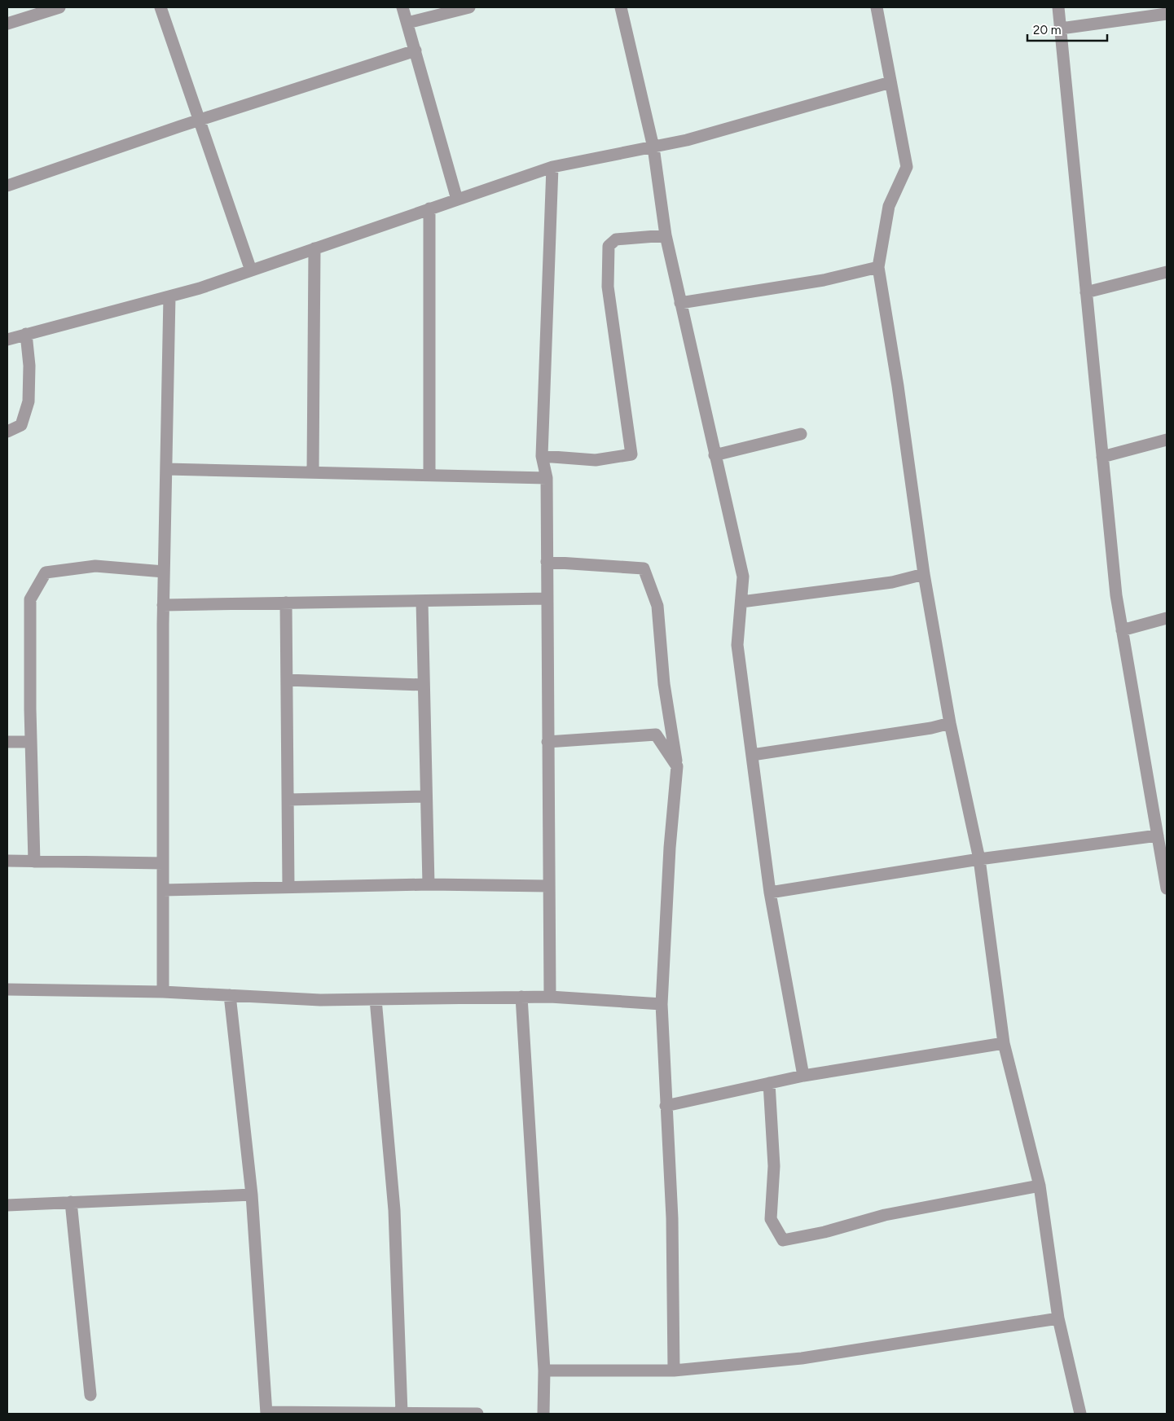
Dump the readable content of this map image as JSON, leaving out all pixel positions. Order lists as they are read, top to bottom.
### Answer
{
  "scale_bar": "20 m"
}
